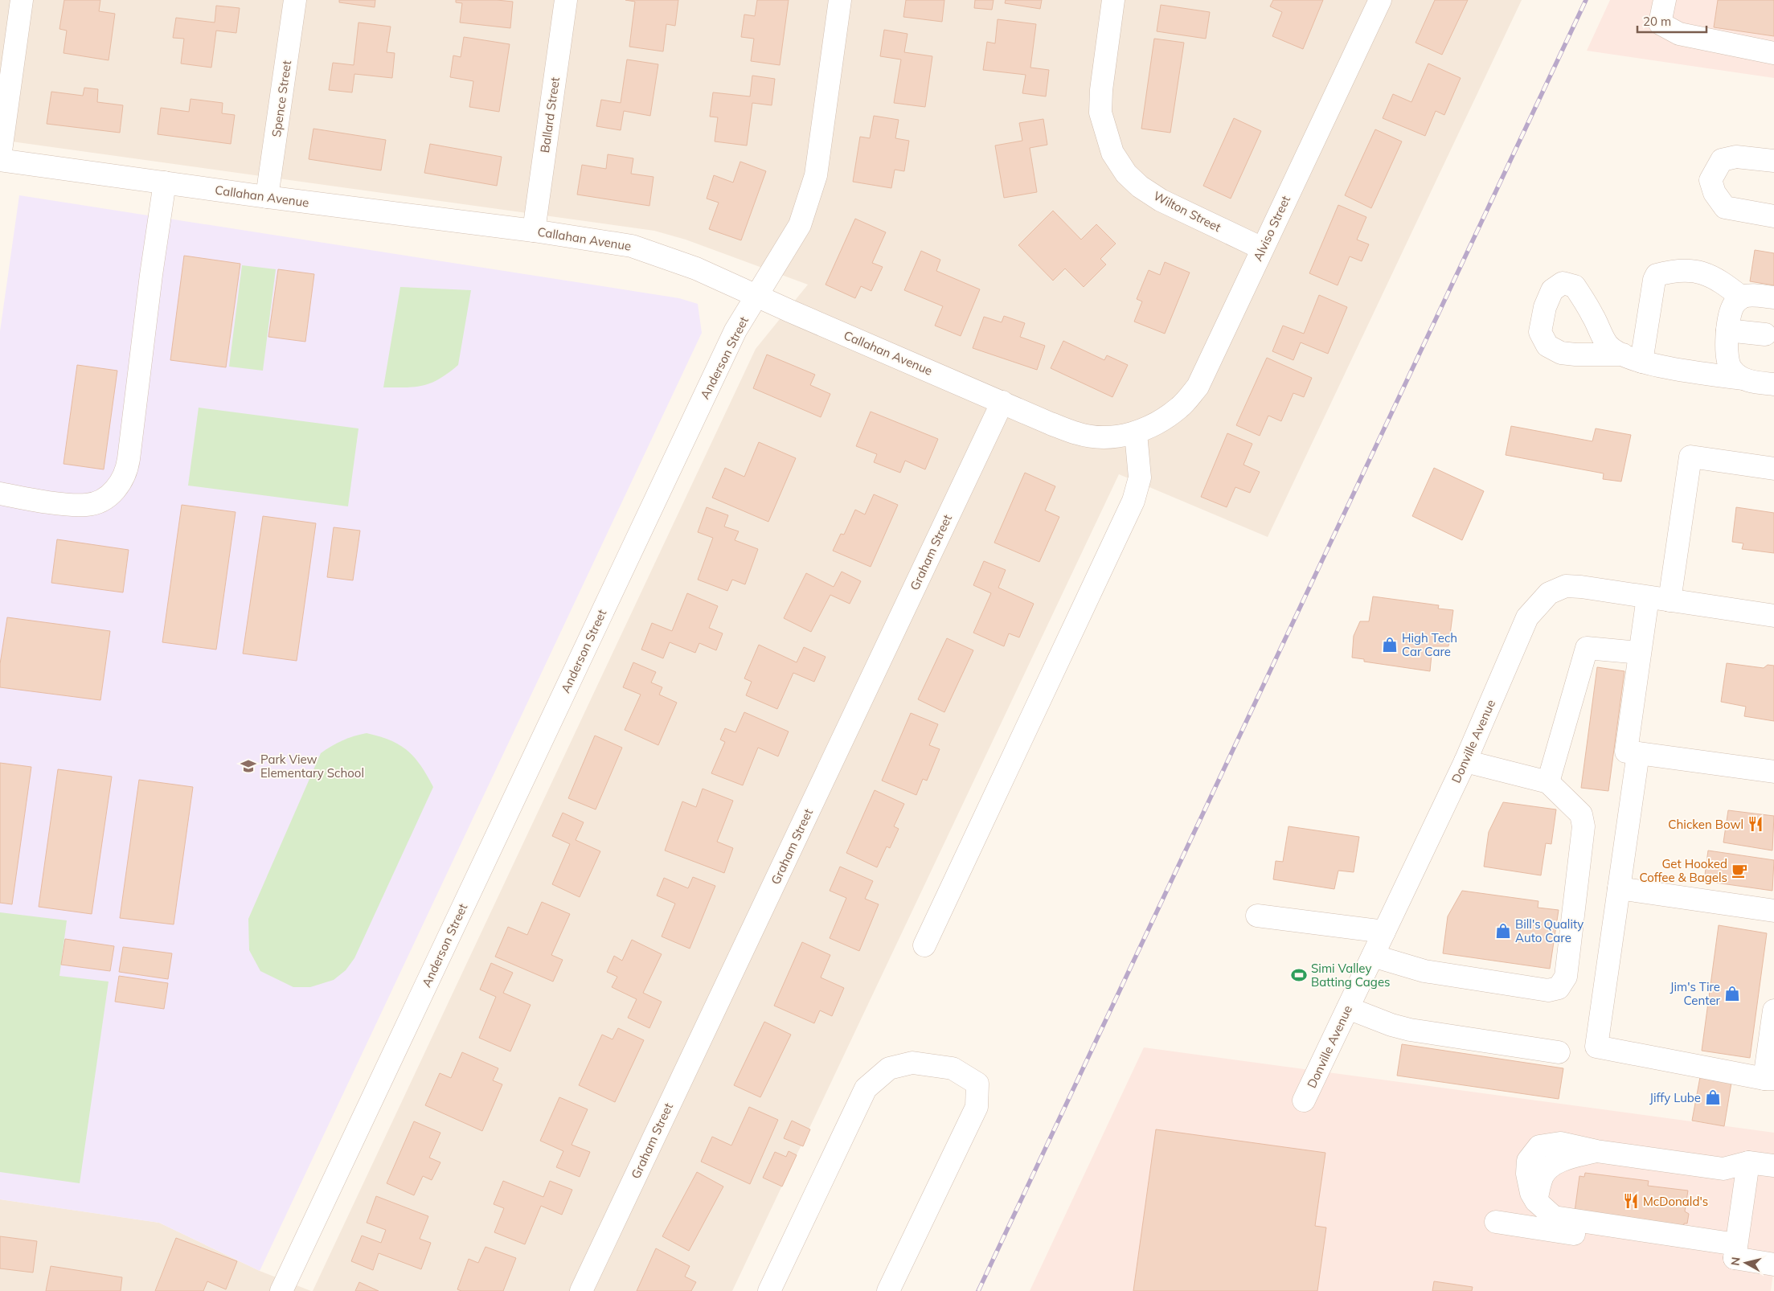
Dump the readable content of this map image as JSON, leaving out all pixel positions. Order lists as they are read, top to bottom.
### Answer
{
  "streets": {
    "street": [
      "Spence Street",
      "Ballard Street",
      "Callahan Avenue",
      "Wilton Street",
      "Alviso Street",
      "Anderson Street",
      "Graham Street",
      "Donville Avenue"
    ]
  },
  "crossings": [
    ["Spence Street", "Callahan Avenue"],
    ["Ballard Street", "Callahan Avenue"],
    ["Callahan Avenue", "Alviso Street"],
    ["Callahan Avenue", "Anderson Street"],
    ["Callahan Avenue", "Graham Street"],
    ["Wilton Street", "Alviso Street"]
  ],
  "places": {
    "shop": [
      "High Tech Car Care",
      "Bill's Quality Auto Care",
      "Jim's Tire Center",
      "Jiffy Lube"
    ],
    "school or university": ["Park View Elementary School"],
    "restaurant": ["Chicken Bowl", "McDonald's"],
    "cafe": ["Get Hooked Coffee & Bagels"],
    "sports": ["Simi Valley Batting Cages"]
  },
  "scale_bar": "20 m",
  "north": "left"
}
